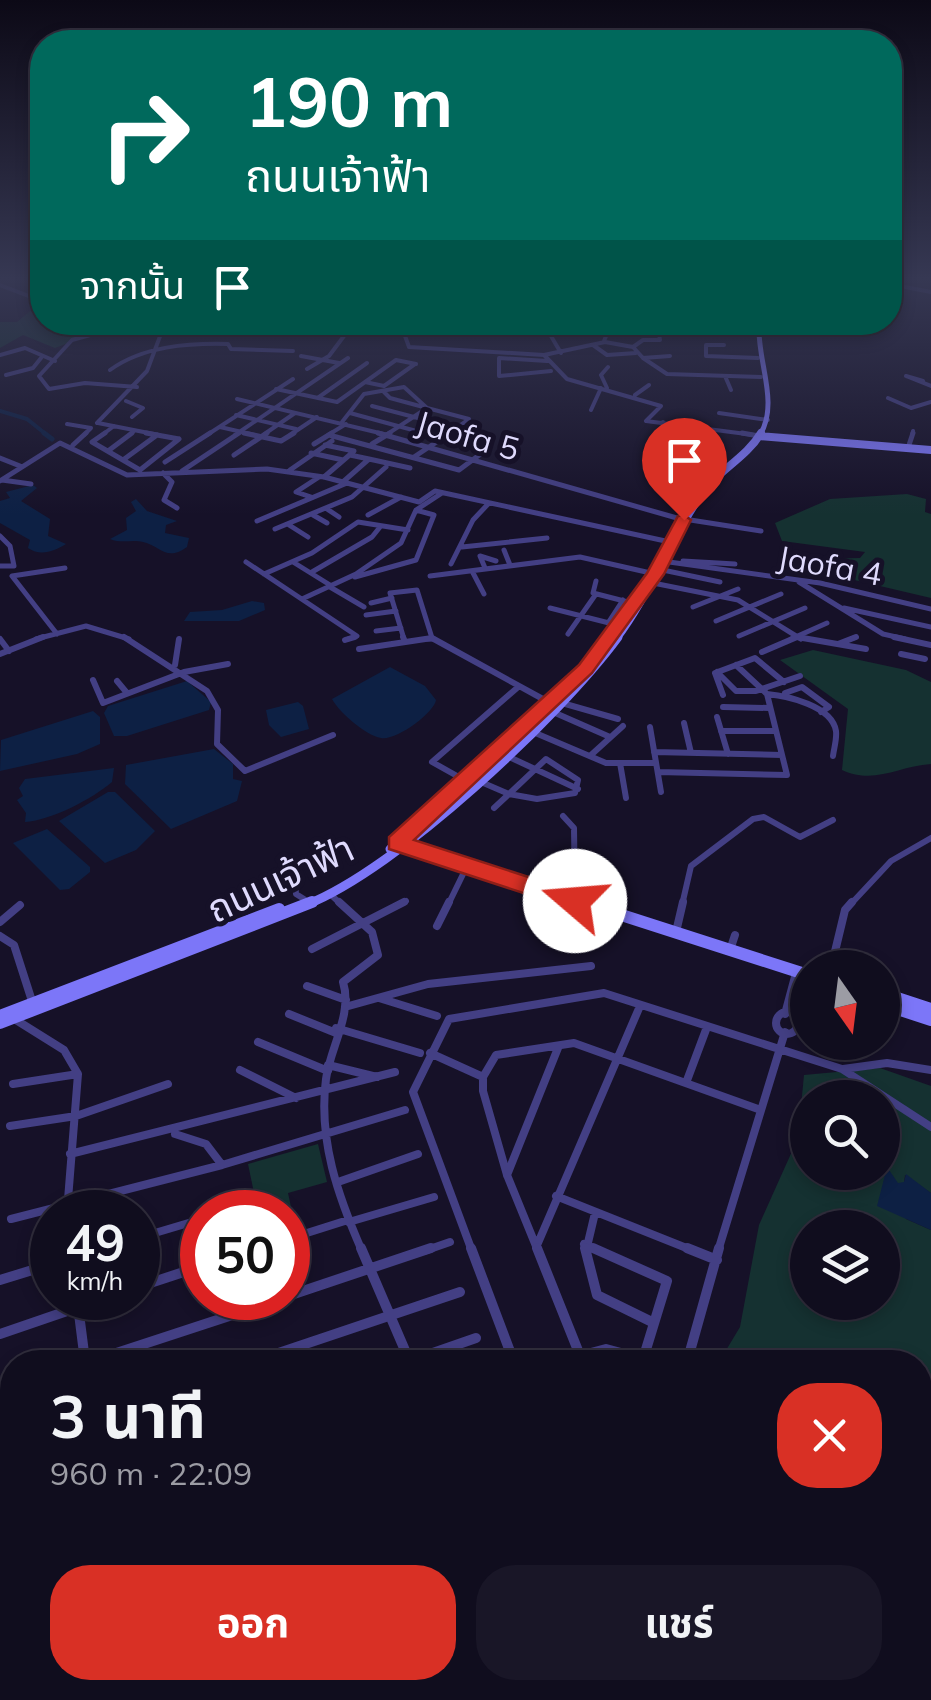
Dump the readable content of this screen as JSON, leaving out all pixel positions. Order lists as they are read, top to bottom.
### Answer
{
  "streets": {
    "main road": ["ถนนเจ้าฟ้า"],
    "street": ["Jaofa 5", "Jaofa 4"]
  },
  "crossings": [
    ["Jaofa 5", "ถนนเจ้าฟ้า"],
    ["Jaofa 4", "ถนนเจ้าฟ้า"]
  ],
  "north": "bottom",
  "page": {
    "turn": ["190 m", "ถนนเจ้าฟ้า"],
    "then": "จากนั้น",
    "speed": "49 km/h",
    "limit": "50",
    "heading": ["3 นาที", "960 m · 22:09"],
    "buttons": ["ออก", "แชร์"]
  }
}
